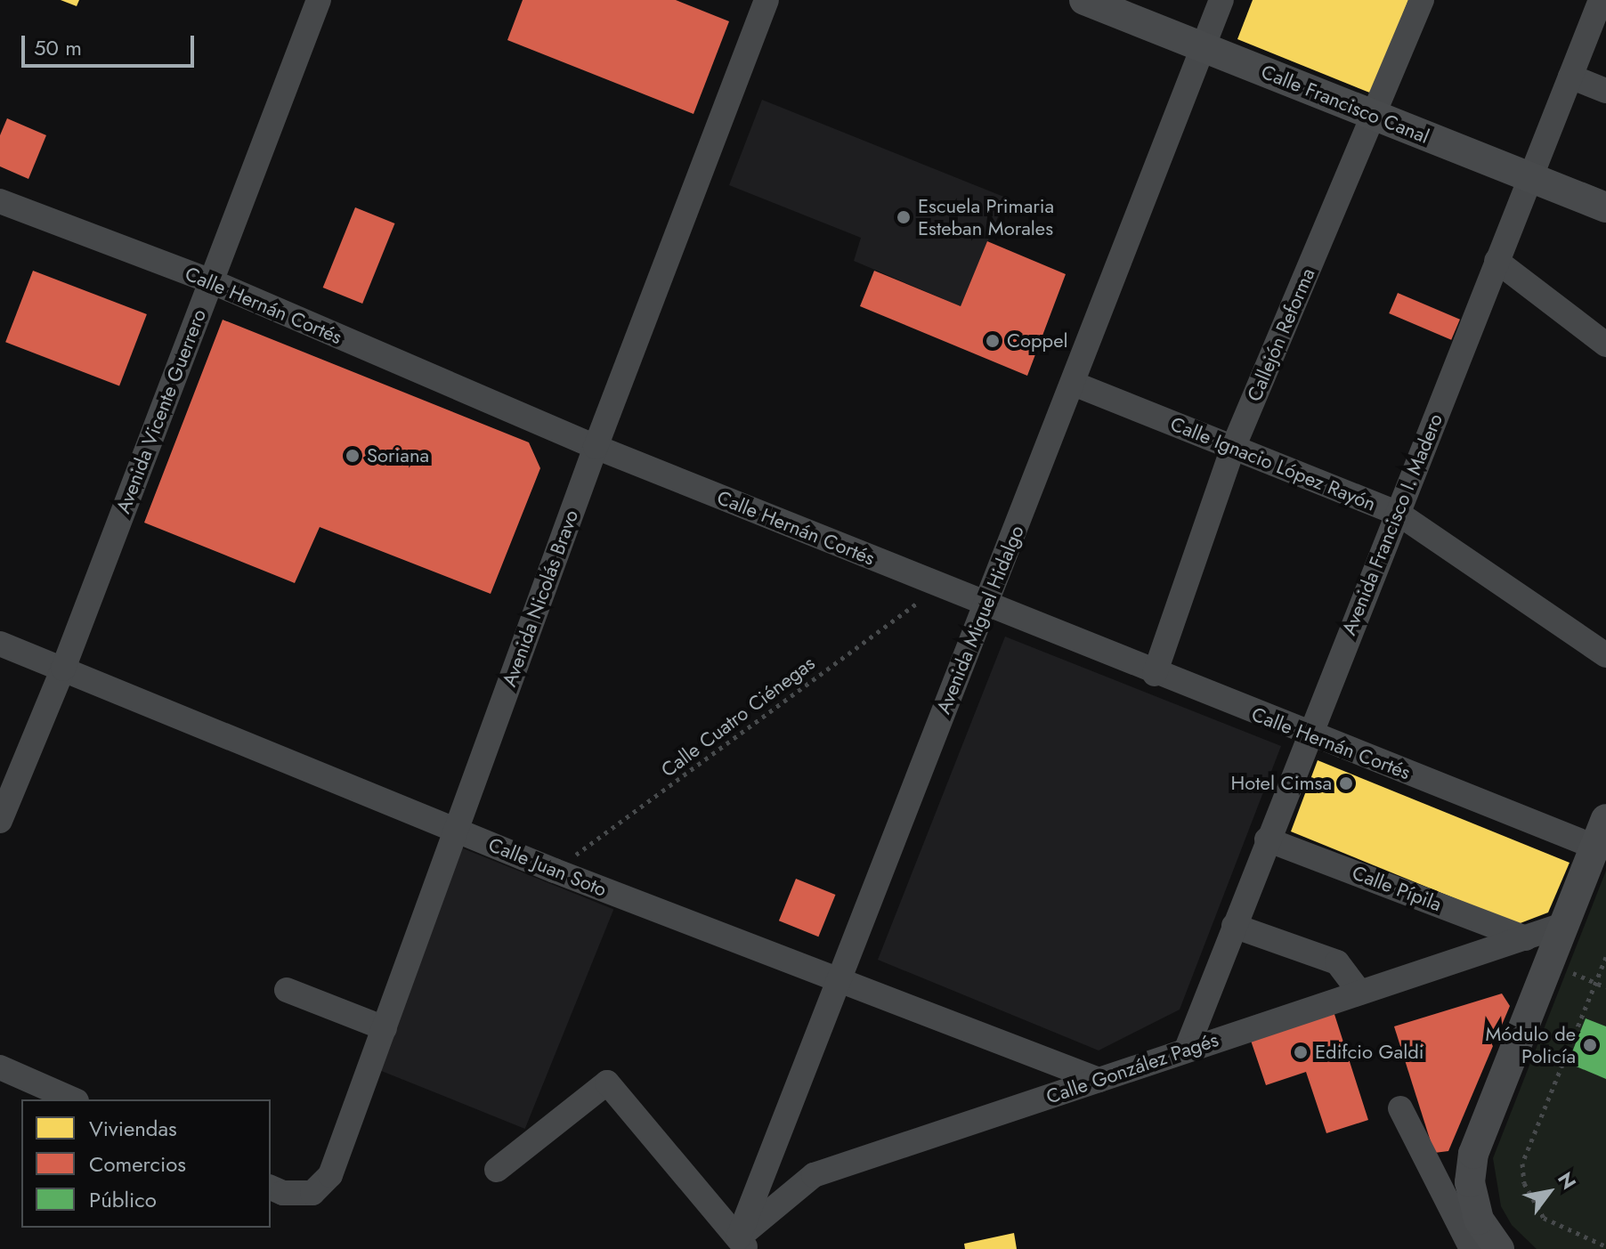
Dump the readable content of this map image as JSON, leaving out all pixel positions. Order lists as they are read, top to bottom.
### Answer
{
  "streets": {
    "main road": ["Calle Francisco Canal"],
    "street": [
      "Calle Hernán Cortés",
      "Callejón Reforma",
      "Avenida Vicente Guerrero",
      "Calle Ignacio López Rayón",
      "Avenida Francisco I. Madero",
      "Avenida Nicolás Bravo",
      "Avenida Miguel Hidalgo",
      "Calle Juan Soto",
      "Calle Pípila",
      "Calle González Pagés"
    ],
    "path": ["Calle Cuatro Ciénegas"]
  },
  "crossings": [
    ["Calle Francisco Canal", "Callejón Reforma"],
    ["Calle Francisco Canal", "Avenida Francisco I. Madero"],
    ["Calle Francisco Canal", "Avenida Miguel Hidalgo"],
    ["Calle Hernán Cortés", "Callejón Reforma"],
    ["Calle Hernán Cortés", "Avenida Vicente Guerrero"],
    ["Calle Hernán Cortés", "Avenida Francisco I. Madero"],
    ["Calle Hernán Cortés", "Avenida Nicolás Bravo"],
    ["Calle Hernán Cortés", "Avenida Miguel Hidalgo"],
    ["Calle Hernán Cortés", "Calle Cuatro Ciénegas"],
    ["Callejón Reforma", "Calle Ignacio López Rayón"],
    ["Avenida Vicente Guerrero", "Calle Juan Soto"],
    ["Calle Ignacio López Rayón", "Avenida Francisco I. Madero"],
    ["Calle Ignacio López Rayón", "Avenida Miguel Hidalgo"],
    ["Avenida Francisco I. Madero", "Calle Pípila"],
    ["Avenida Francisco I. Madero", "Calle González Pagés"],
    ["Avenida Nicolás Bravo", "Calle Juan Soto"],
    ["Avenida Miguel Hidalgo", "Calle Juan Soto"],
    ["Avenida Miguel Hidalgo", "Calle González Pagés"],
    ["Calle Cuatro Ciénegas", "Calle Juan Soto"],
    ["Calle Juan Soto", "Calle González Pagés"],
    ["Calle Pípila", "Calle González Pagés"]
  ],
  "places": [
    "Escuela Primaria Esteban Morales",
    "Coppel",
    "Soriana",
    "Hotel Cimsa",
    "Módulo de Policía",
    "Edifcio Galdi"
  ],
  "legend": ["Viviendas", "Comercios", "Público"],
  "scale_bar": "50 m",
  "north": "top right"
}
